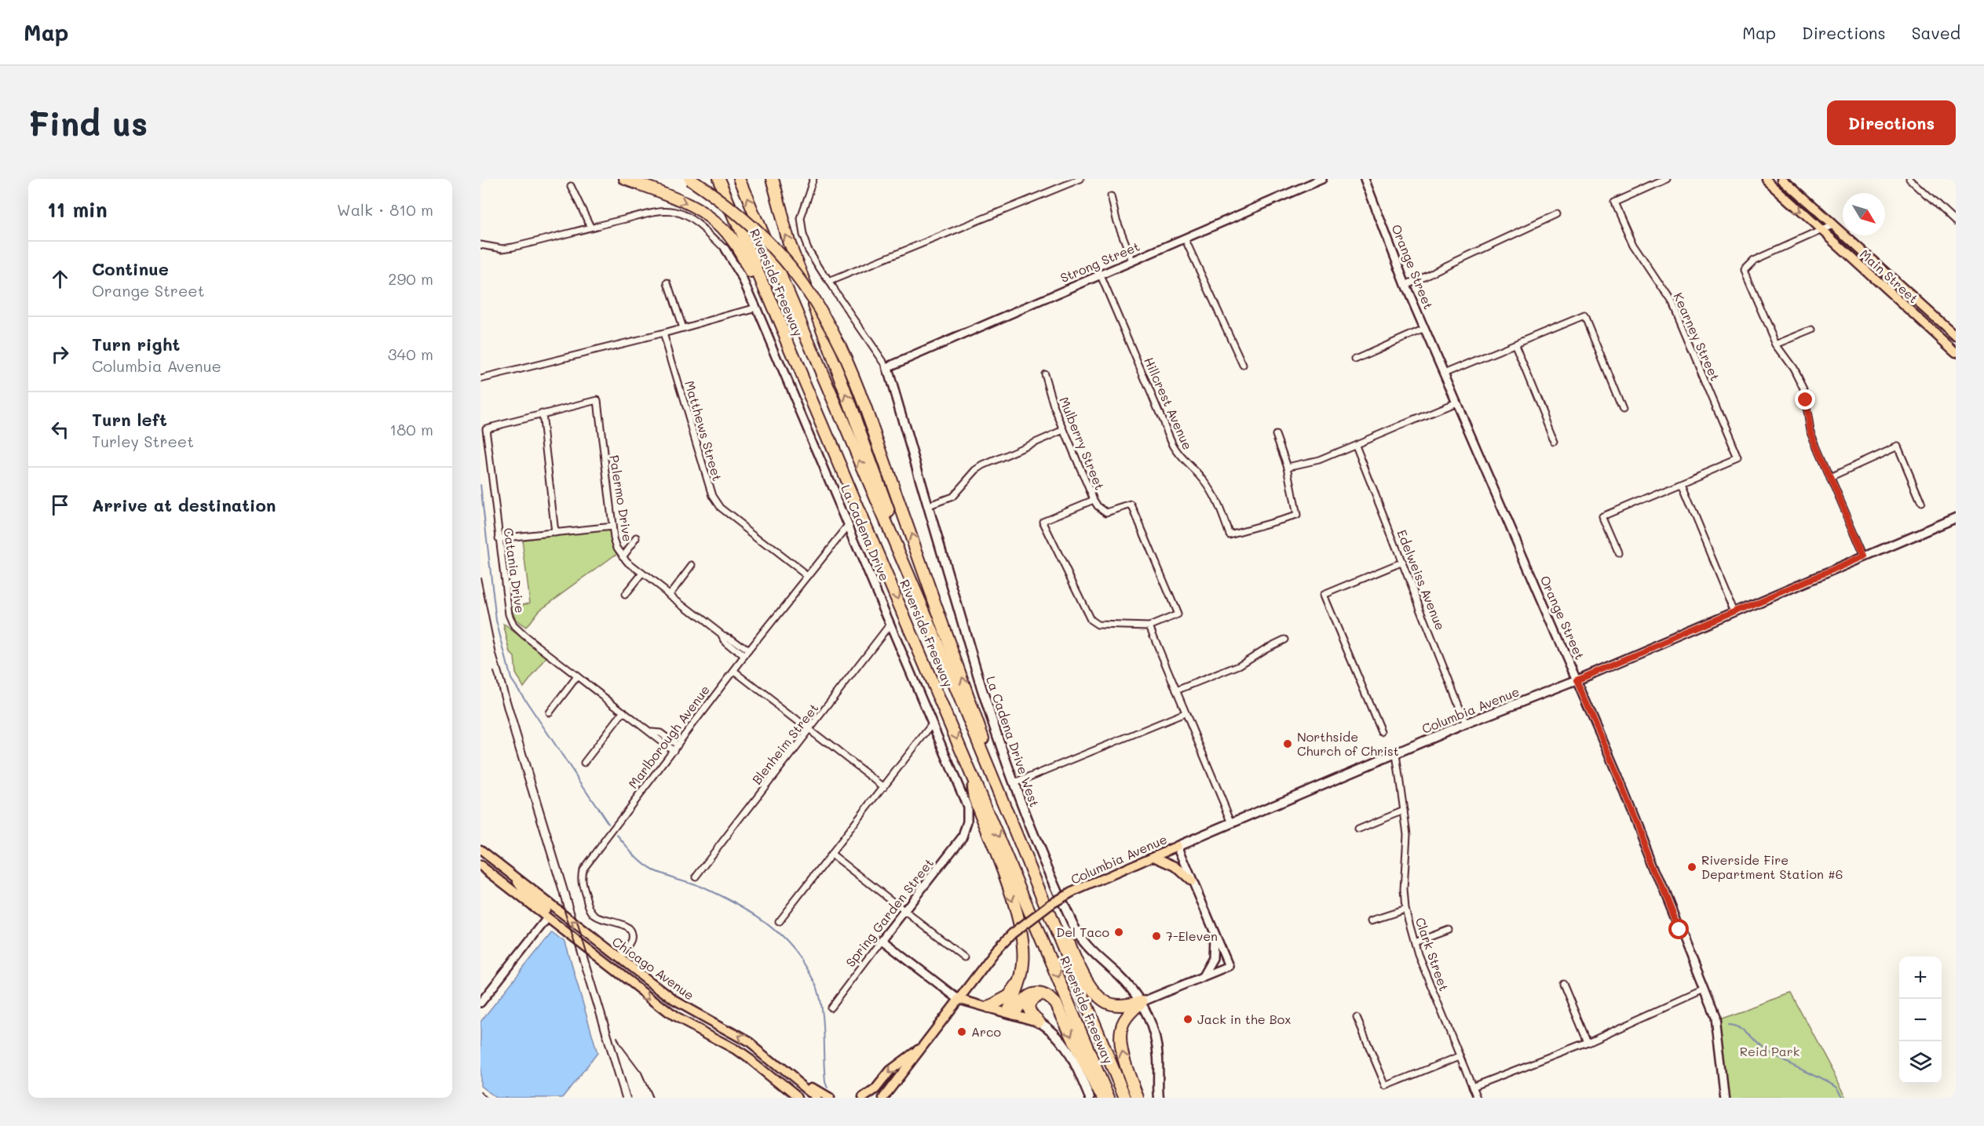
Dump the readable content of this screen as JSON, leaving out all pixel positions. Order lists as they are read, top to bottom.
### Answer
{
  "streets": {
    "highway": ["Riverside Freeway"],
    "main road": [
      "Main Street",
      "Columbia Avenue",
      "La Cadena Drive West",
      "Chicago Avenue"
    ],
    "street": [
      "Strong Street",
      "Orange Street",
      "Kearney Street",
      "Hillcrest Avenue",
      "Matthews Street",
      "Mulberry Street",
      "Palermo Drive",
      "La Cadena Drive",
      "Catania Drive",
      "Edelweiss Avenue",
      "Marlborough Avenue",
      "Blenheim Street",
      "Spring Garden Street",
      "Clark Street"
    ]
  },
  "crossings": [
    ["Strong Street", "Hillcrest Avenue"],
    ["Strong Street", "La Cadena Drive West"],
    ["Orange Street", "Columbia Avenue"],
    ["Matthews Street", "Marlborough Avenue"],
    ["Palermo Drive", "Catania Drive"],
    ["Palermo Drive", "Marlborough Avenue"],
    ["La Cadena Drive", "Marlborough Avenue"],
    ["La Cadena Drive", "Blenheim Street"],
    ["La Cadena Drive", "Spring Garden Street"],
    ["Catania Drive", "Marlborough Avenue"],
    ["Edelweiss Avenue", "Columbia Avenue"],
    ["Columbia Avenue", "Clark Street"],
    ["Marlborough Avenue", "Chicago Avenue"]
  ],
  "parks": ["Reid Park"],
  "places": [
    "Northside Church of Christ",
    "Riverside Fire Department Station #6",
    "Del Taco",
    "7-Eleven",
    "Jack in the Box",
    "Arco"
  ],
  "north": "bottom right",
  "page": {
    "header": "Map",
    "nav": ["Map", "Directions", "Saved"],
    "buttons": "Directions",
    "title": "Find us",
    "heading": ["11 min", "Walk · 810 m"],
    "list": [
      ["Continue", "Orange Street", "290 m"],
      ["Turn right", "Columbia Avenue", "340 m"],
      ["Turn left", "Turley Street", "180 m"],
      "Arrive at destination"
    ],
    "map_buttons": ["+", "−"]
  }
}
